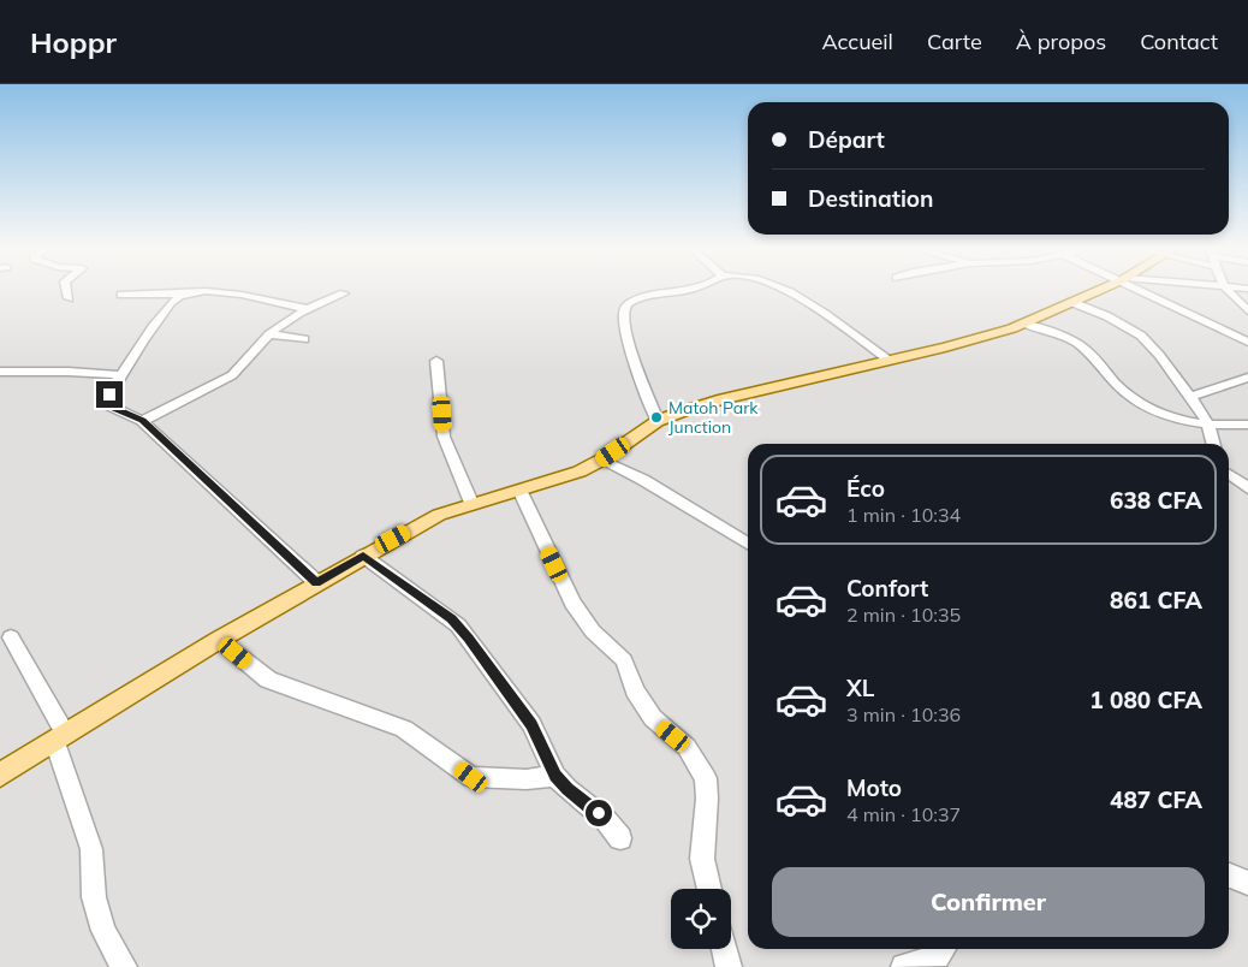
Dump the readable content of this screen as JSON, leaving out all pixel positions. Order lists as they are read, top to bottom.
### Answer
{
  "places": ["Matoh Park Junction"],
  "page": {
    "header": "Hoppr",
    "nav": [
      "Accueil",
      "Carte",
      "À propos",
      "Contact"
    ],
    "banner": ["Départ", "Destination"],
    "list": [
      {
        "name": "Éco",
        "note": "1 min · 10:34",
        "value": "638 CFA"
      },
      {
        "name": "Confort",
        "note": "2 min · 10:35",
        "value": "861 CFA"
      },
      {
        "name": "XL",
        "note": "3 min · 10:36",
        "value": "1 080 CFA"
      },
      {
        "name": "Moto",
        "note": "4 min · 10:37",
        "value": "487 CFA"
      }
    ],
    "buttons": "Confirmer"
  }
}
